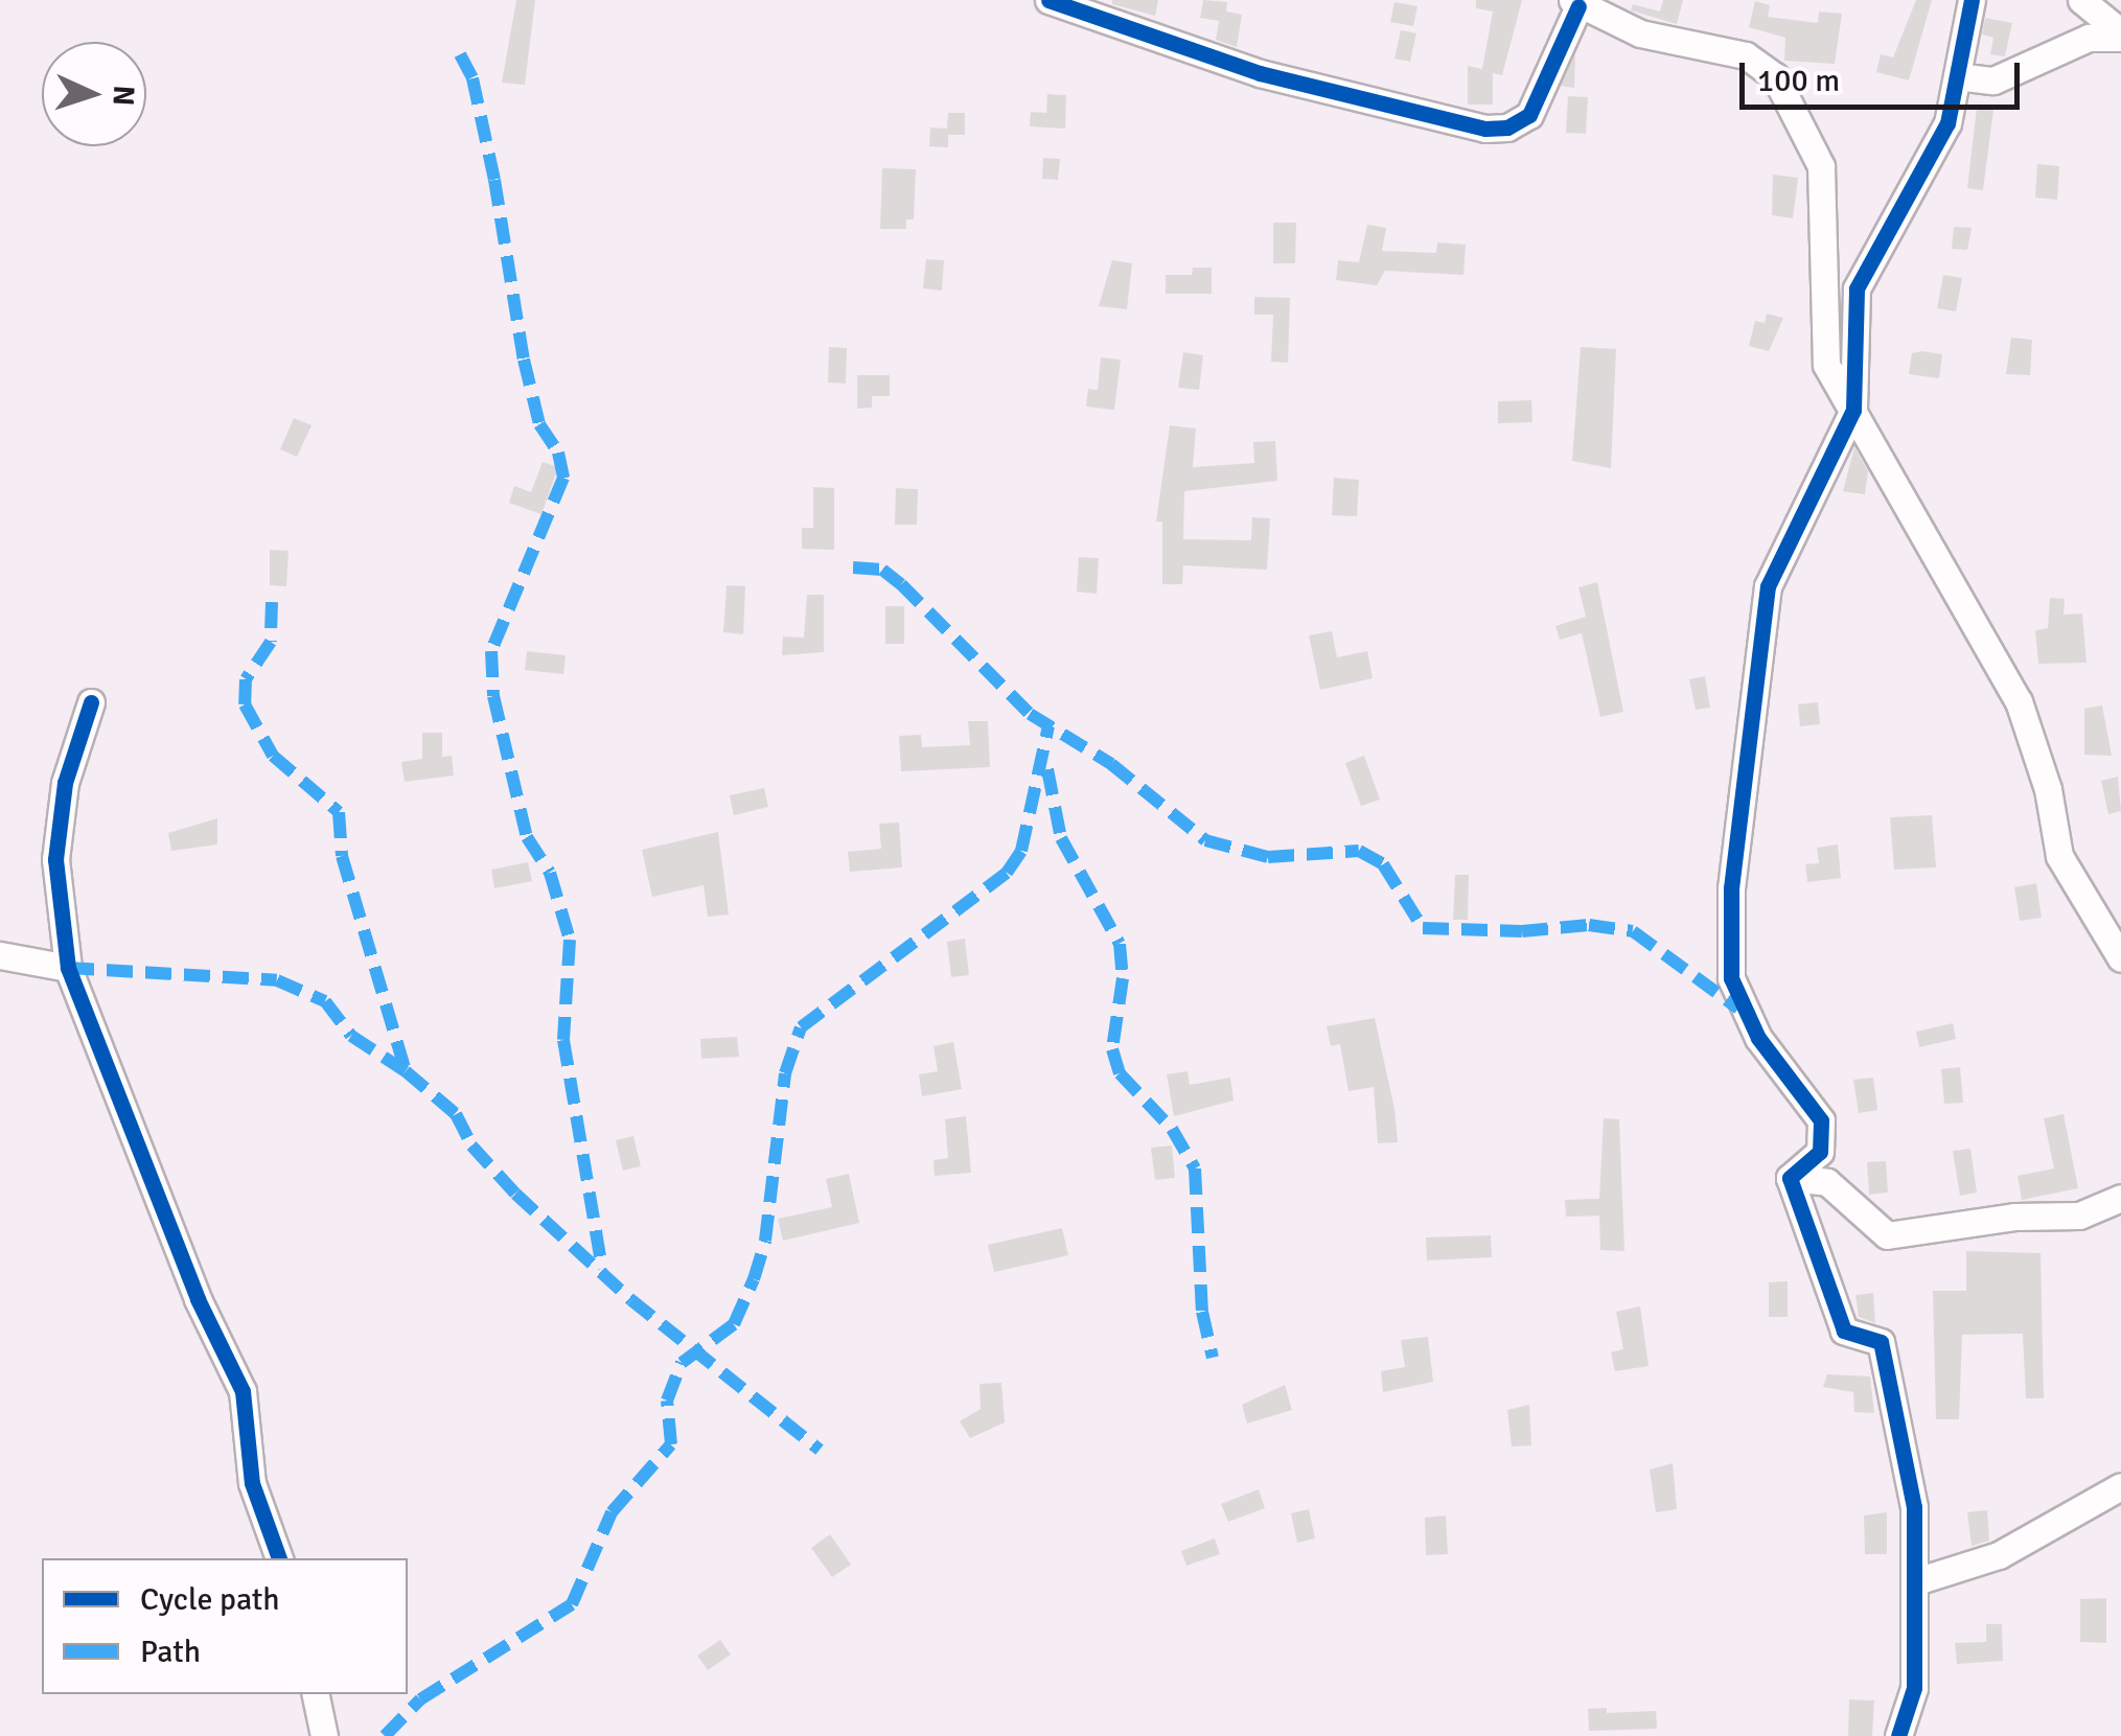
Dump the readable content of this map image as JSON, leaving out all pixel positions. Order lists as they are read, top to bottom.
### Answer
{
  "legend": ["Cycle path", "Path"],
  "scale_bar": "100 m",
  "north": "right"
}
